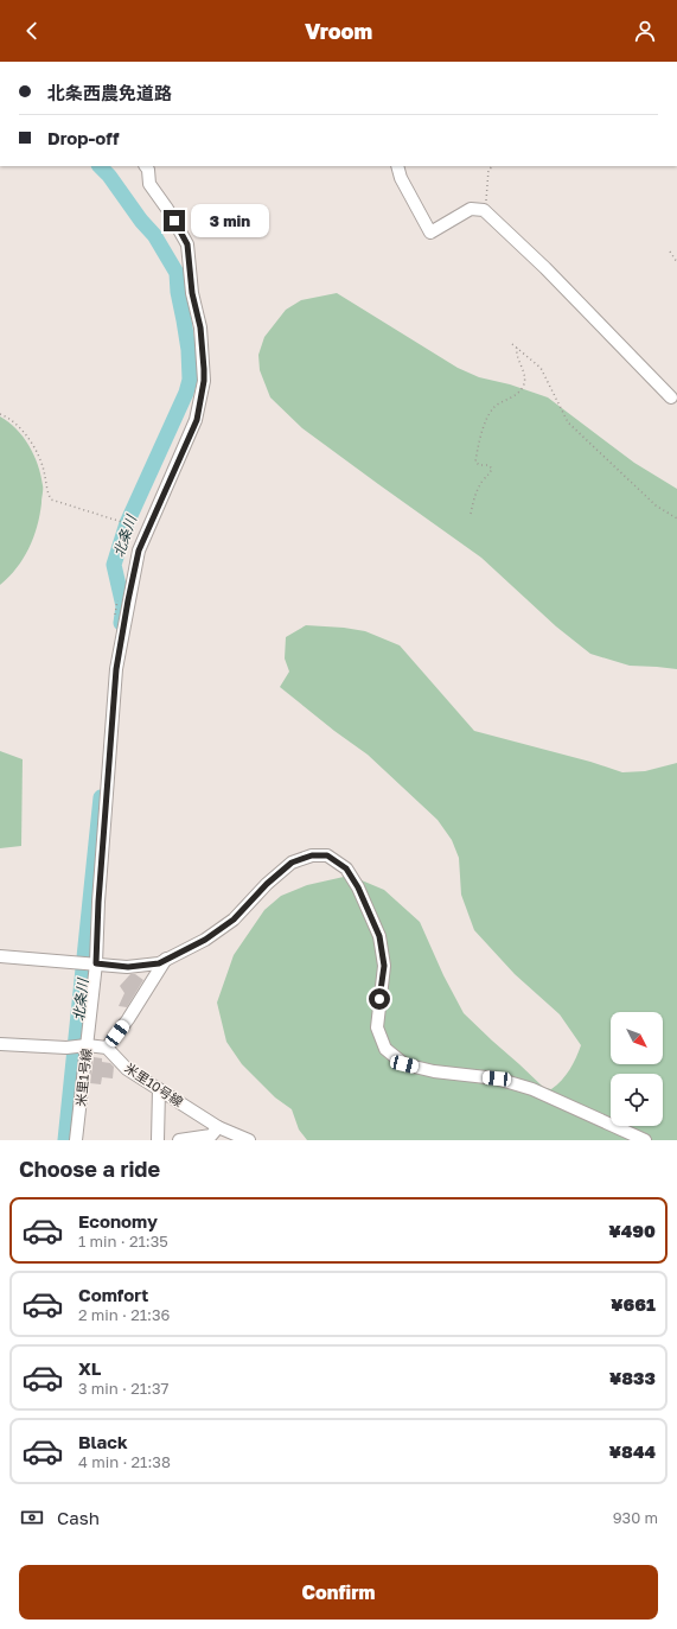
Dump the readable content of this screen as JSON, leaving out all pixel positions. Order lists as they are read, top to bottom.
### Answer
{
  "streets": {
    "street": ["米里1号線", "米里10号線"]
  },
  "water": ["北条川"],
  "north": "bottom right",
  "page": {
    "header": "Vroom",
    "banner": ["北条西農免道路", "Drop-off"],
    "bubble": "3 min",
    "heading": "Choose a ride",
    "list": [
      {
        "name": "Economy",
        "note": "1 min · 21:35",
        "value": "¥490"
      },
      {
        "name": "Comfort",
        "note": "2 min · 21:36",
        "value": "¥661"
      },
      {
        "name": "XL",
        "note": "3 min · 21:37",
        "value": "¥833"
      },
      {
        "name": "Black",
        "note": "4 min · 21:38",
        "value": "¥844"
      }
    ],
    "pay": ["Cash", "930 m"],
    "buttons": "Confirm"
  }
}
